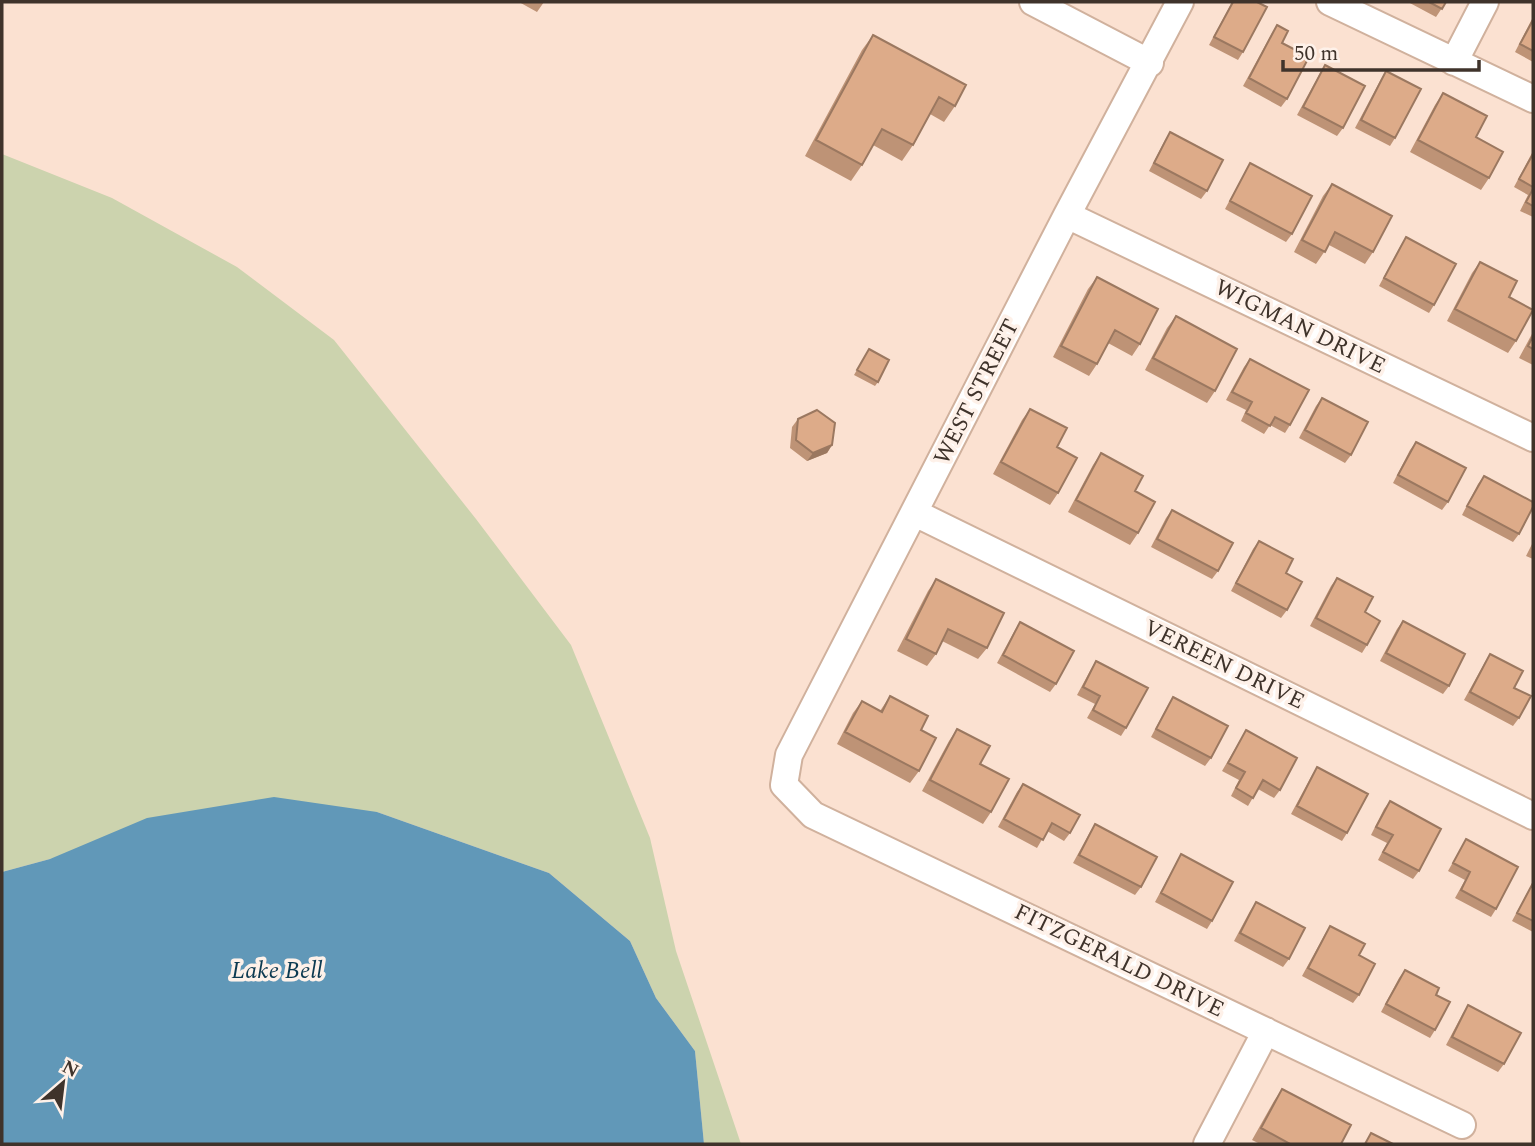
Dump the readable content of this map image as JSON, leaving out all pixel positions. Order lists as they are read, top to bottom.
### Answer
{
  "streets": {
    "street": [
      "WIGMAN DRIVE",
      "WEST STREET",
      "VEREEN DRIVE",
      "FITZGERALD DRIVE"
    ]
  },
  "crossings": [
    ["WIGMAN DRIVE", "WEST STREET"],
    ["WEST STREET", "VEREEN DRIVE"],
    ["WEST STREET", "FITZGERALD DRIVE"]
  ],
  "water": ["Lake Bell"],
  "scale_bar": "50 m",
  "north": "top right"
}
